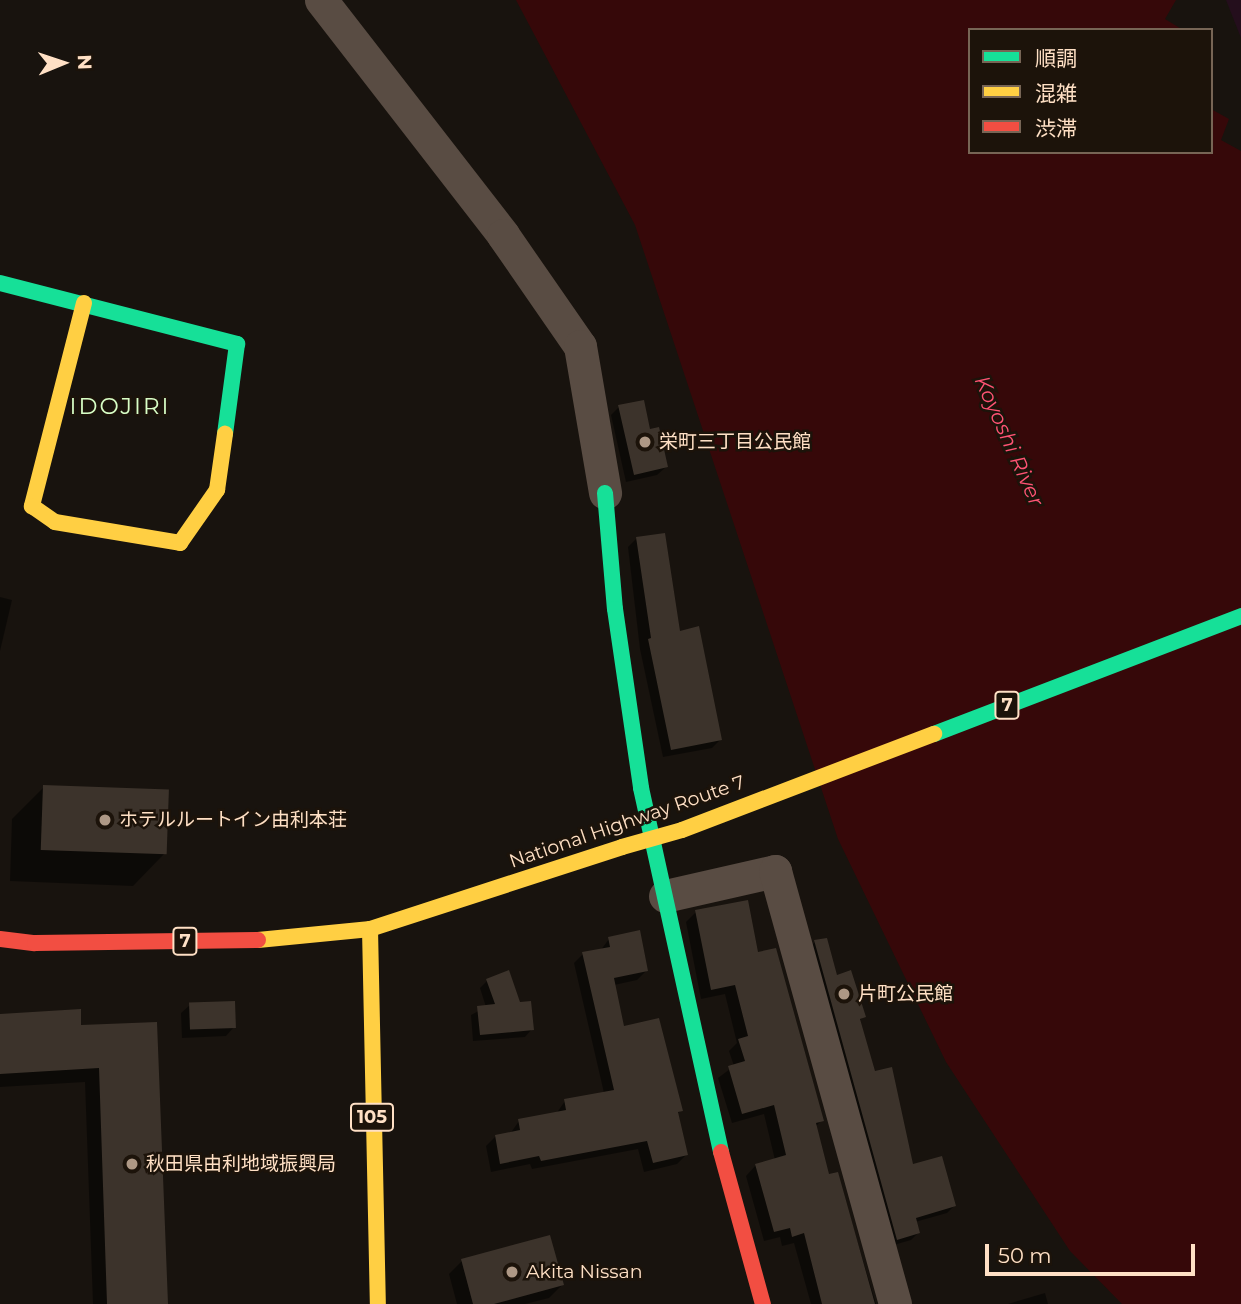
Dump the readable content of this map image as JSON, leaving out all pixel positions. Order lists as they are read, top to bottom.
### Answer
{
  "streets": {
    "main road": ["7", "National Highway Route 7", "105"]
  },
  "crossings": [
    ["National Highway Route 7", "105"]
  ],
  "districts": ["IDOJIRI"],
  "water": ["Koyoshi River"],
  "places": [
    "栄町三丁目公民館",
    "ホテルルートイン由利本荘",
    "片町公民館",
    "秋田県由利地域振興局",
    "Akita Nissan"
  ],
  "legend": ["順調", "混雑", "渋滞"],
  "scale_bar": "50 m",
  "north": "right"
}
